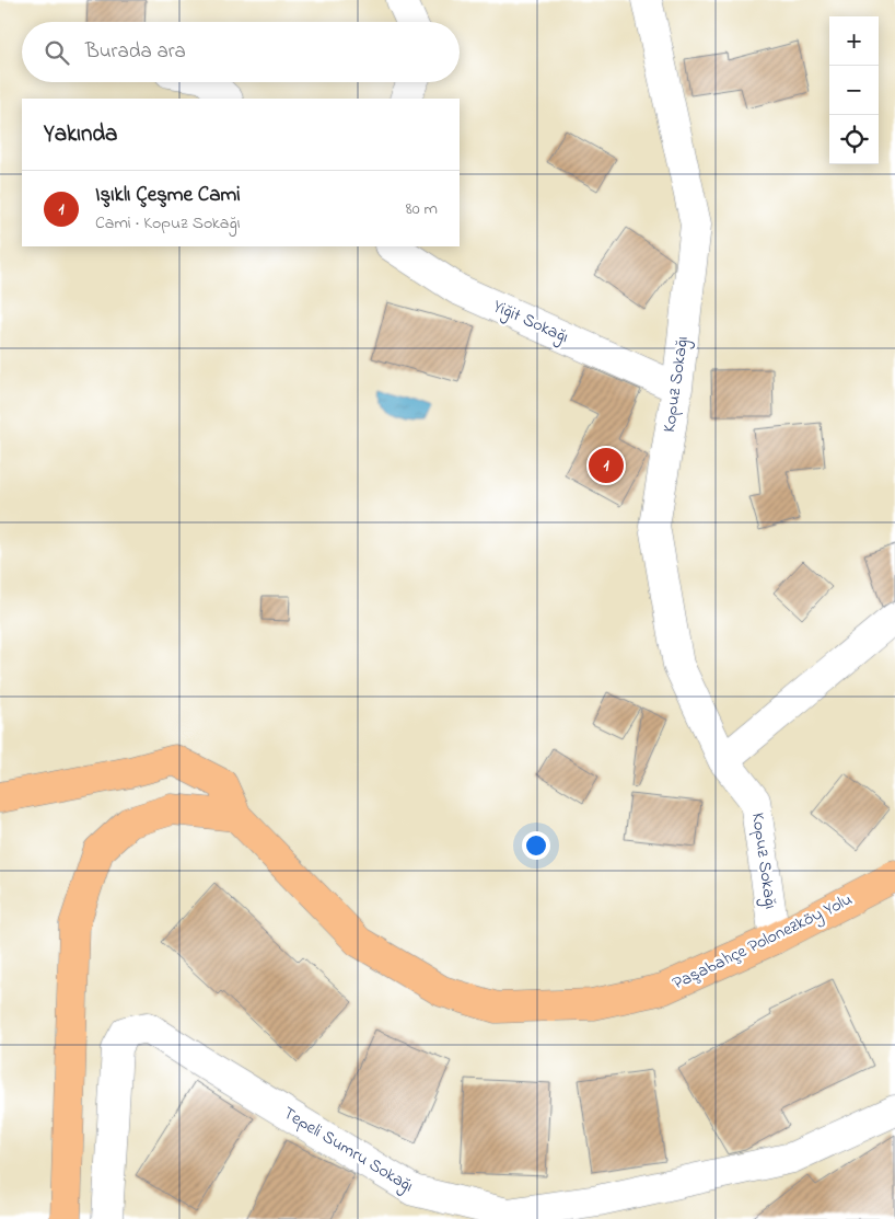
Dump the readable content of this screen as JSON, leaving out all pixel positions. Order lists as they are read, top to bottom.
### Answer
{
  "streets": {
    "main road": ["Paşabahçe Polonezköy Yolu"],
    "street": ["Yiğit Sokağı", "Kopuz Sokağı", "Tepeli Sumru Sokağı"]
  },
  "crossings": [
    ["Yiğit Sokağı", "Kopuz Sokağı"],
    ["Kopuz Sokağı", "Paşabahçe Polonezköy Yolu"]
  ],
  "page": {
    "map_buttons": ["+", "−"],
    "search": "Burada ara",
    "heading": "Yakında",
    "list": [
      {
        "mark": "1",
        "name": "Işıklı Çeşme Cami",
        "note": "Cami · Kopuz Sokağı",
        "value": "80 m"
      }
    ],
    "pins": "1"
  }
}
